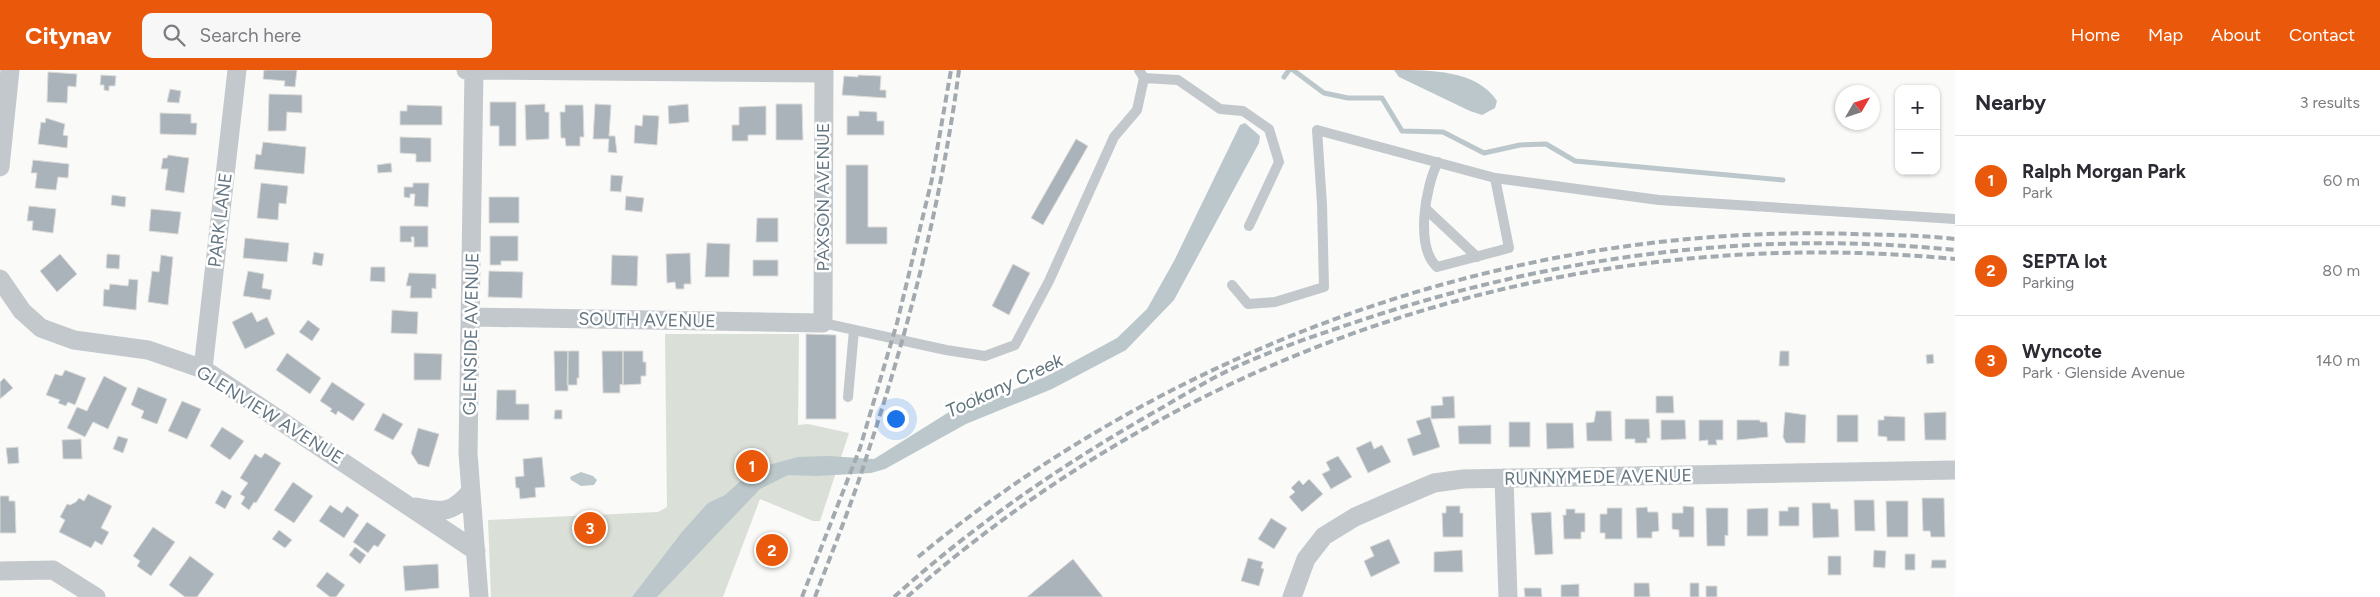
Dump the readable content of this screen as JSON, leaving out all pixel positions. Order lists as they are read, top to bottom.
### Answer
{
  "streets": {
    "street": [
      "PAXSON AVENUE",
      "PARK LANE",
      "SOUTH AVENUE",
      "GLENSIDE AVENUE",
      "GLENVIEW AVENUE",
      "RUNNYMEDE AVENUE"
    ]
  },
  "crossings": [
    ["PAXSON AVENUE", "SOUTH AVENUE"],
    ["PARK LANE", "GLENVIEW AVENUE"],
    ["SOUTH AVENUE", "GLENSIDE AVENUE"],
    ["GLENSIDE AVENUE", "GLENVIEW AVENUE"]
  ],
  "water": ["Tookany Creek"],
  "north": "top right",
  "page": {
    "header": "Citynav",
    "search": "Search here",
    "nav": [
      "Home",
      "Map",
      "About",
      "Contact"
    ],
    "heading": ["Nearby", "3 results"],
    "map_buttons": ["+", "−"],
    "list": [
      {
        "mark": "1",
        "name": "Ralph Morgan Park",
        "note": "Park",
        "value": "60 m"
      },
      {
        "mark": "2",
        "name": "SEPTA lot",
        "note": "Parking",
        "value": "80 m"
      },
      {
        "mark": "3",
        "name": "Wyncote",
        "note": "Park · Glenside Avenue",
        "value": "140 m"
      }
    ],
    "pins": ["1", "3", "2"]
  }
}
